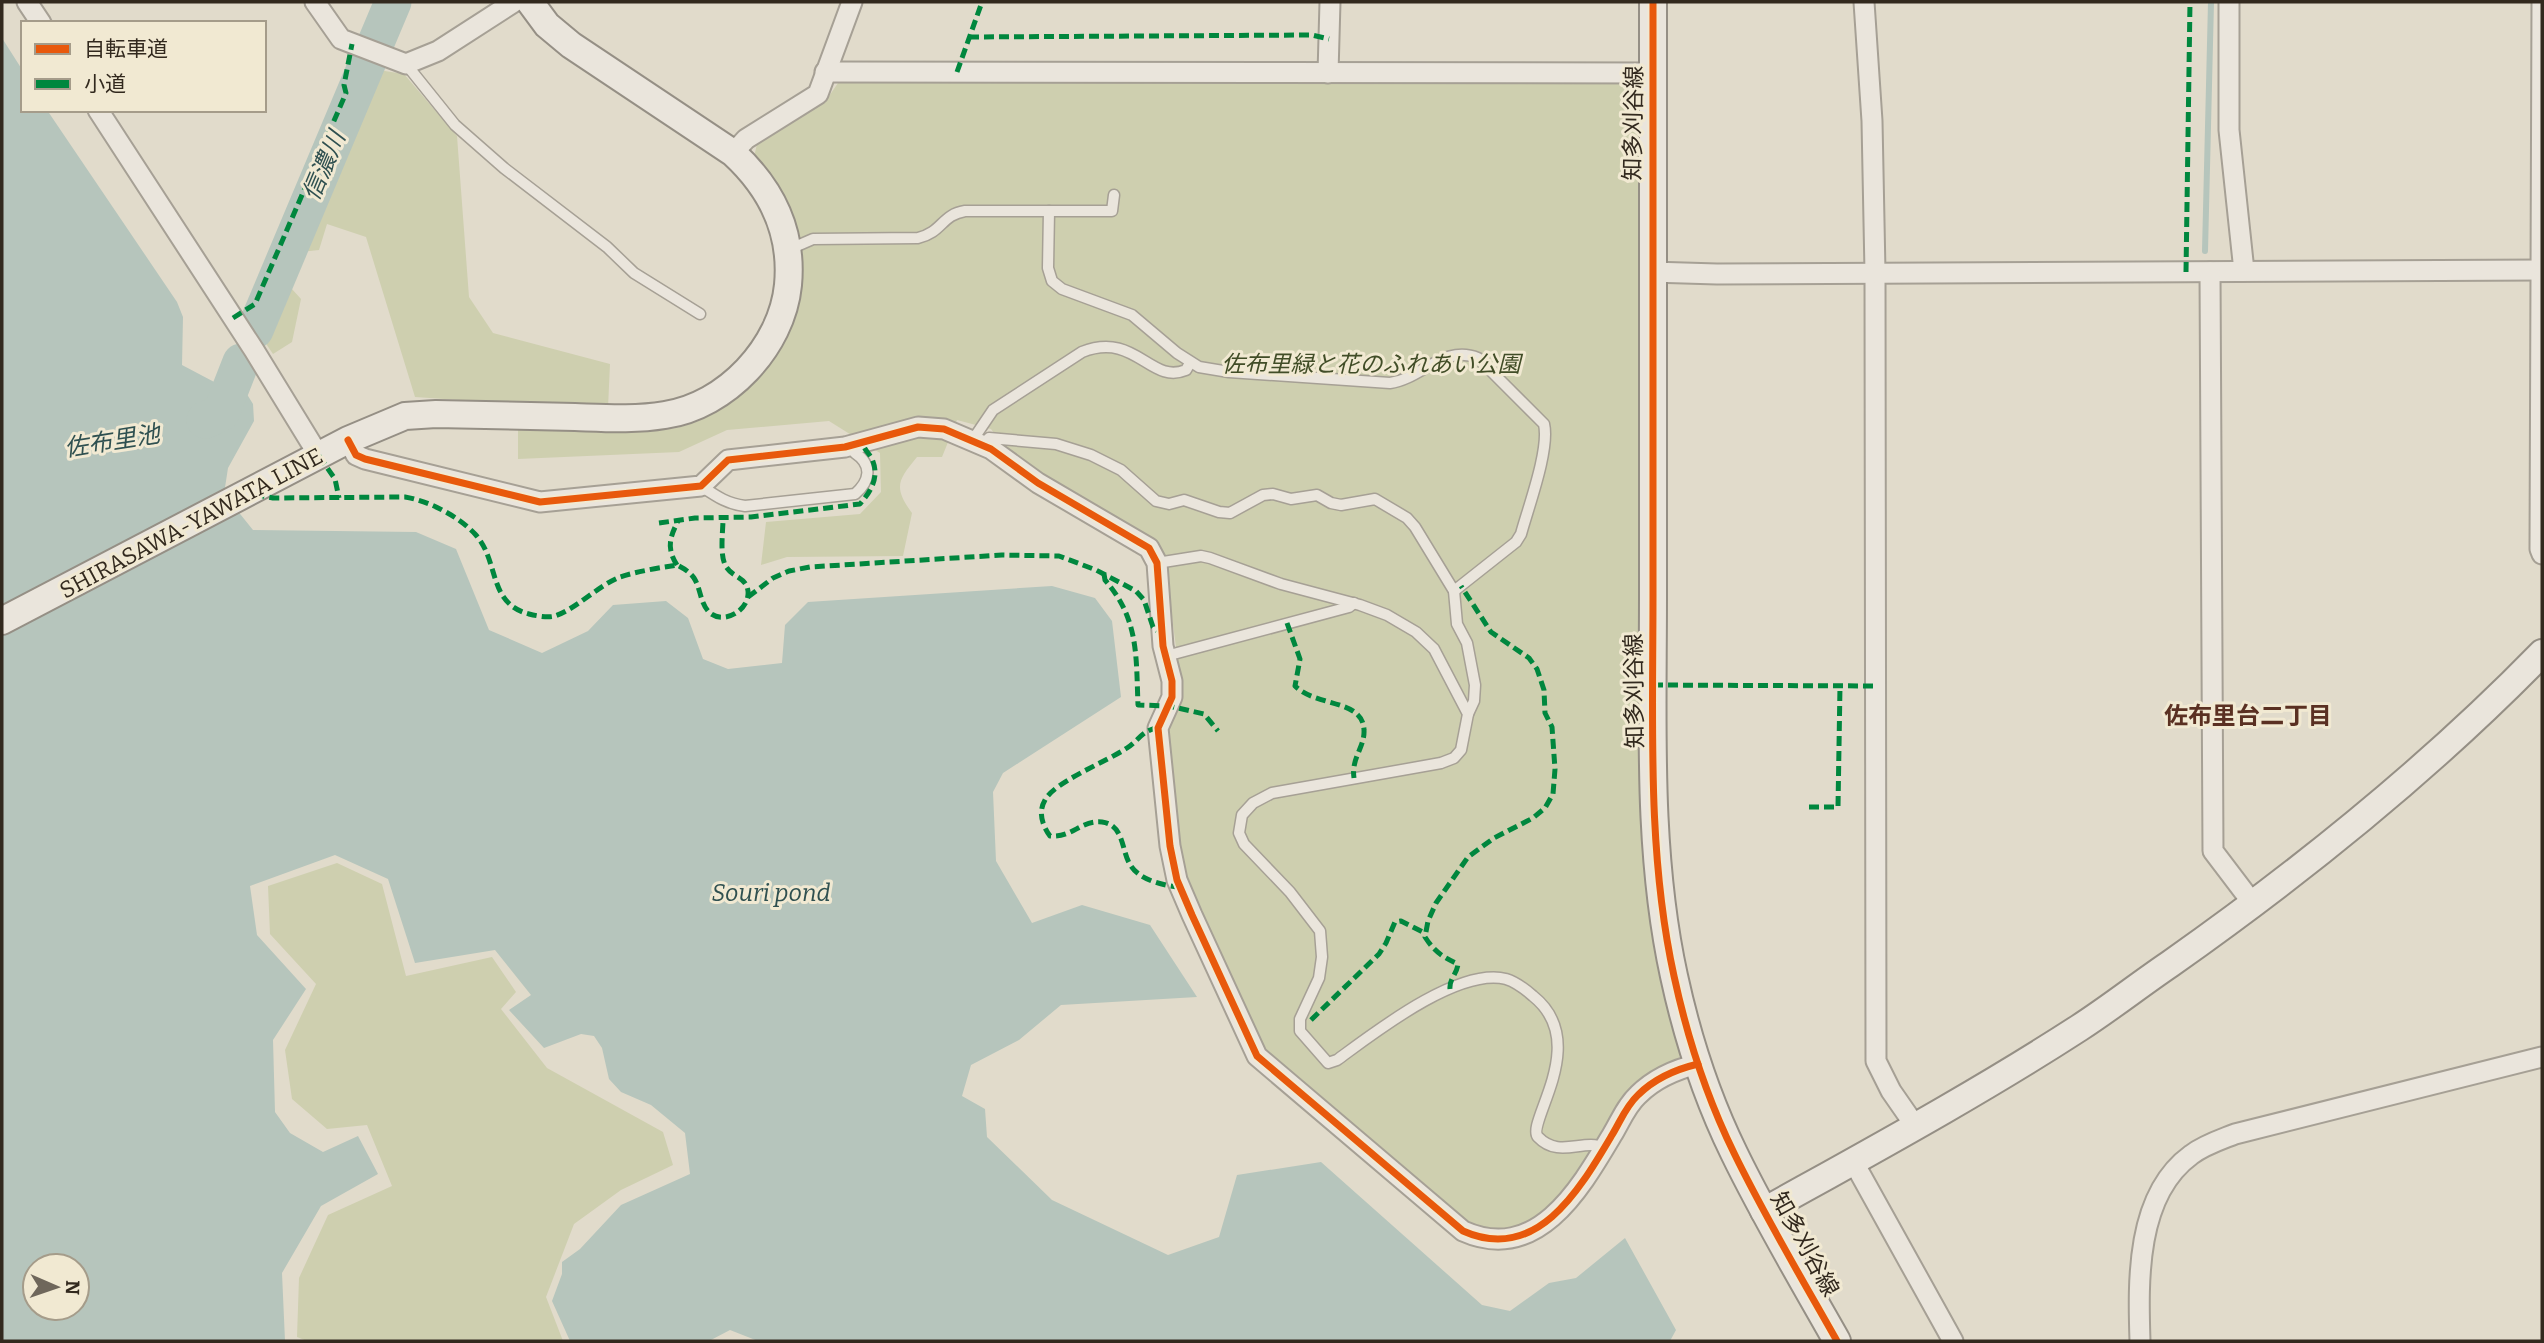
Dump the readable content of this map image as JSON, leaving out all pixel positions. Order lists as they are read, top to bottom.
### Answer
{
  "streets": {
    "street": ["知多刈谷線", "SHIRASAWA-YAWATA LINE"]
  },
  "districts": ["佐布里台二丁目"],
  "water": ["信濃川", "佐布里池", "Souri pond"],
  "parks": ["佐布里緑と花のふれあい公園"],
  "legend": ["自転車道", "小道"],
  "north": "right"
}
